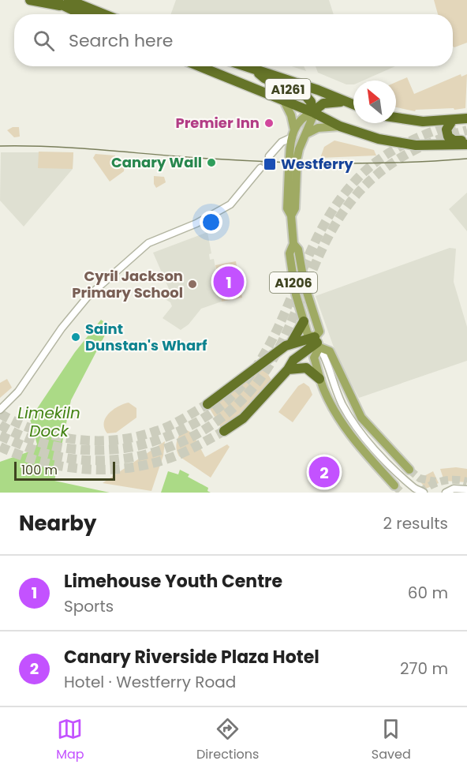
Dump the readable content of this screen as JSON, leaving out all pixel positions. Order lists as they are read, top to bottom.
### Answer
{
  "streets": {
    "highway": ["A1261"],
    "main road": ["A1206"]
  },
  "water": ["Limekiln Dock"],
  "places": {
    "other": [
      "Premier Inn",
      "Canary Wall",
      "Cyril Jackson Primary School",
      "Saint Dunstan's Wharf"
    ],
    "transit": ["Westferry"]
  },
  "scale_bar": "100 m",
  "north": "top left",
  "page": {
    "search": "Search here",
    "pins": ["1", "2"],
    "scale": "100 m",
    "heading": ["Nearby", "2 results"],
    "list": [
      {
        "mark": "1",
        "name": "Limehouse Youth Centre",
        "note": "Sports",
        "value": "60 m"
      },
      {
        "mark": "2",
        "name": "Canary Riverside Plaza Hotel",
        "note": "Hotel · Westferry Road",
        "value": "270 m"
      }
    ],
    "nav": ["Map", "Directions", "Saved"]
  }
}
